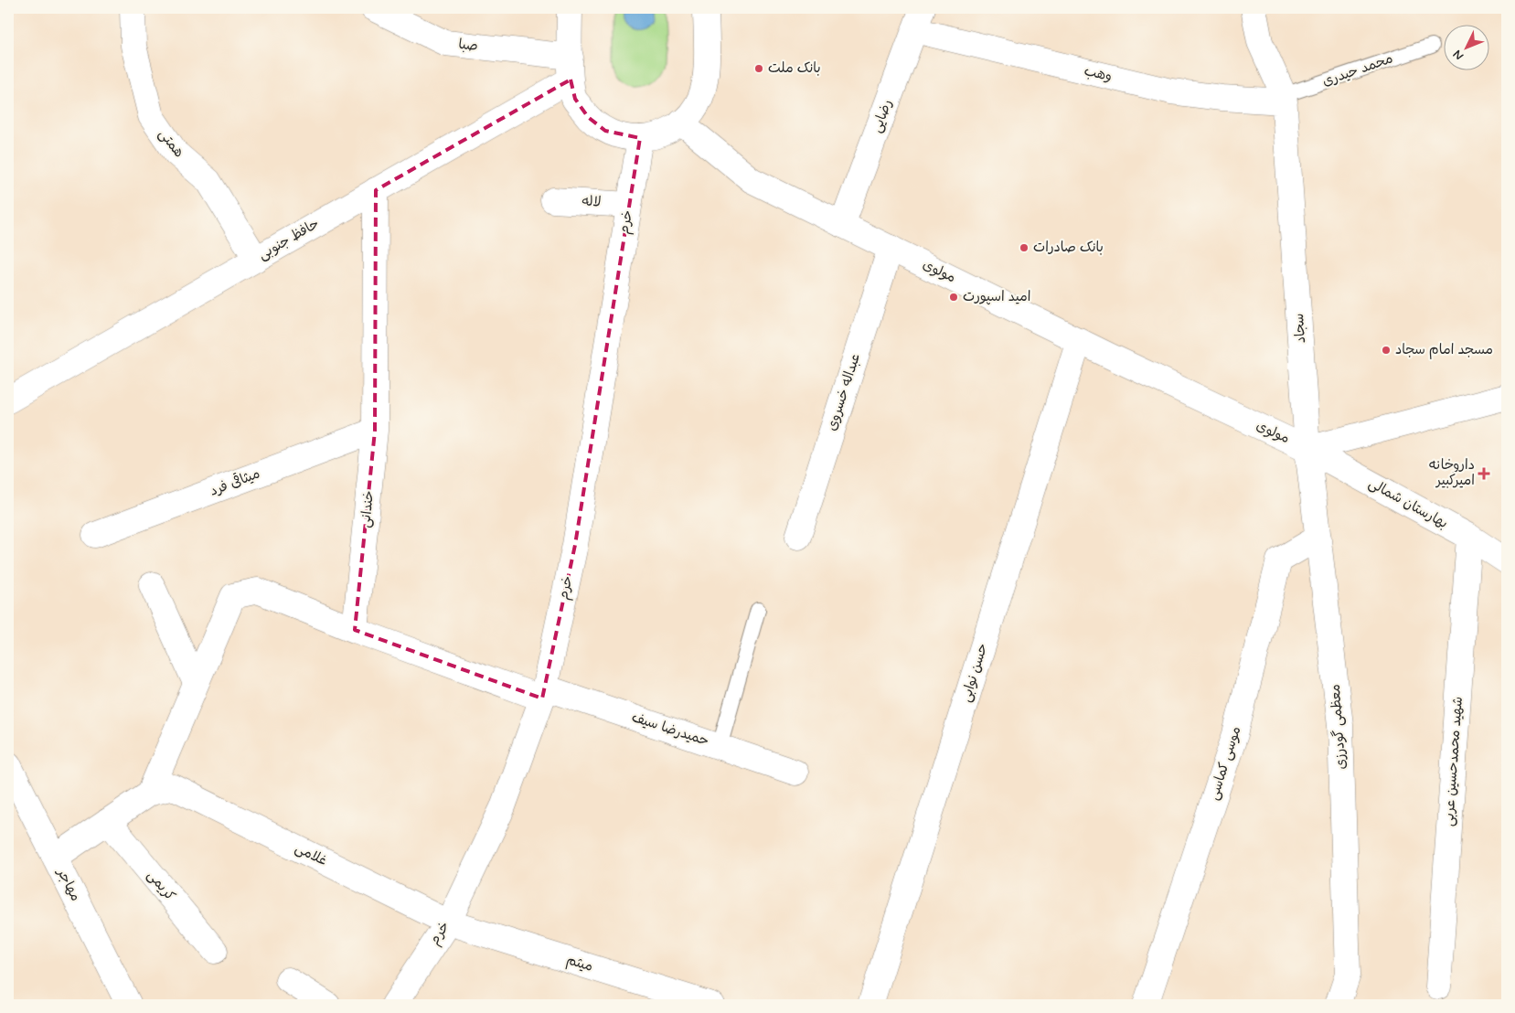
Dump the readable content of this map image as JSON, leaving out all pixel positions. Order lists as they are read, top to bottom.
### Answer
{
  "streets": {
    "street": [
      "صبا",
      "وهب",
      "رضایی",
      "همتی",
      "لاله",
      "خرم",
      "حافظ جنوبی",
      "مولوی",
      "سجاد",
      "عبداله خسروی",
      "میثاقی فرد",
      "بهارستان شمالی",
      "خندانی",
      "حسن نوابی",
      "معظمی گودرزی",
      "حمیدرضا سیف",
      "شهید محمدحسین عربی",
      "موسی کماسی",
      "غلامی",
      "مهاجر",
      "کریمی",
      "میثم"
    ],
    "lane": ["محمد حیدری"]
  },
  "crossings": [
    ["صبا", "حافظ جنوبی"],
    ["محمد حیدری", "وهب"],
    ["محمد حیدری", "سجاد"],
    ["وهب", "رضایی"],
    ["وهب", "سجاد"],
    ["رضایی", "مولوی"],
    ["همتی", "حافظ جنوبی"],
    ["لاله", "خرم"],
    ["خرم", "حمیدرضا سیف"],
    ["خرم", "غلامی"],
    ["خرم", "میثم"],
    ["حافظ جنوبی", "خندانی"],
    ["مولوی", "سجاد"],
    ["مولوی", "عبداله خسروی"],
    ["مولوی", "بهارستان شمالی"],
    ["مولوی", "حسن نوابی"],
    ["مولوی", "معظمی گودرزی"],
    ["سجاد", "بهارستان شمالی"],
    ["سجاد", "معظمی گودرزی"],
    ["میثاقی فرد", "خندانی"],
    ["بهارستان شمالی", "معظمی گودرزی"],
    ["بهارستان شمالی", "شهید محمدحسین عربی"],
    ["معظمی گودرزی", "موسی کماسی"],
    ["غلامی", "میثم"]
  ],
  "places": {
    "other": [
      "بانک ملت",
      "بانک صادرات",
      "امید اسپورت",
      "مسجد امام سجاد"
    ],
    "health": ["داروخانه امیرکبیر"]
  },
  "north": "bottom left"
}
